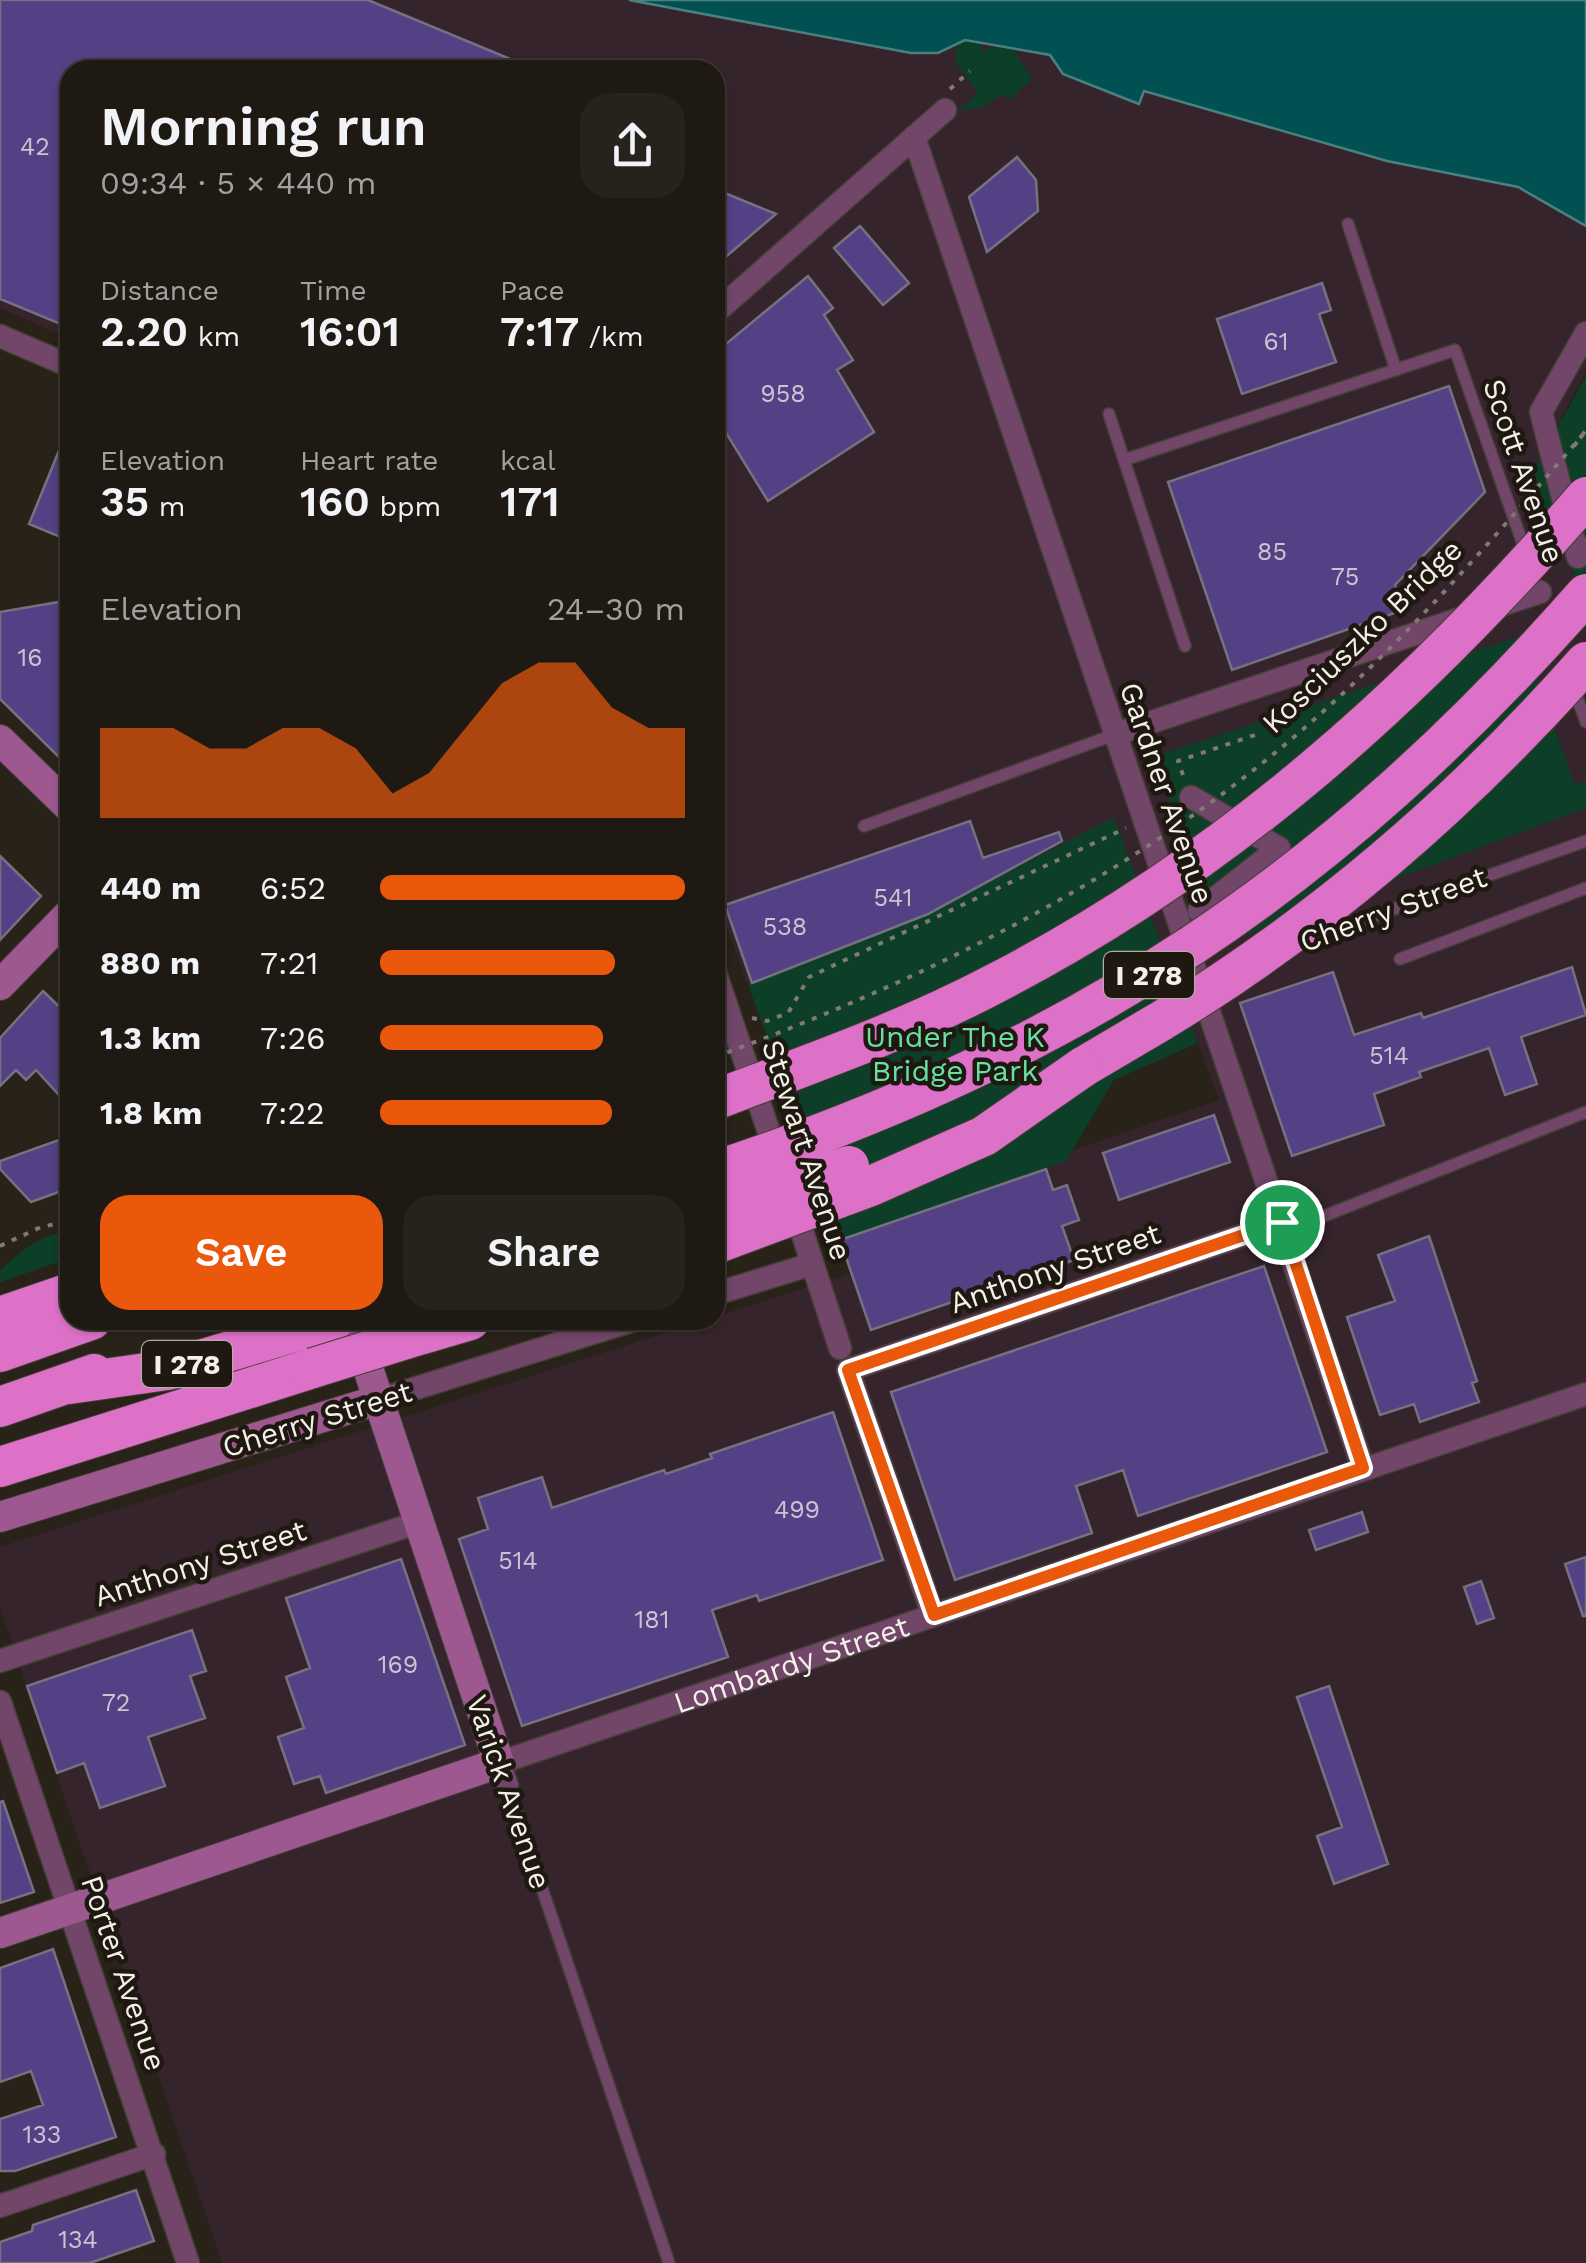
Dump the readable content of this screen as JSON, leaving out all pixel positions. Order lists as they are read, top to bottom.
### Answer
{
  "streets": {
    "highway": ["I 278"],
    "main road": ["Cherry Street", "Lombardy Street", "Varick Avenue"],
    "street": [
      "Gardner Avenue",
      "Stewart Avenue",
      "Anthony Street",
      "Porter Avenue"
    ],
    "lane": ["Scott Avenue"],
    "path": ["Kosciuszko Bridge"]
  },
  "crossings": [
    ["Scott Avenue", "I 278"],
    ["Gardner Avenue", "Cherry Street"],
    ["Gardner Avenue", "Anthony Street"],
    ["Gardner Avenue", "Lombardy Street"],
    ["Cherry Street", "Varick Avenue"],
    ["Anthony Street", "Lombardy Street"],
    ["Anthony Street", "Varick Avenue"],
    ["Lombardy Street", "Varick Avenue"],
    ["Lombardy Street", "Porter Avenue"]
  ],
  "parks": ["Under The K Bridge Park"],
  "house_numbers": [
    "42",
    "61",
    "958",
    "85",
    "75",
    "16",
    "541",
    "538",
    "514",
    "499",
    "514",
    "181",
    "169",
    "72",
    "133",
    "134"
  ],
  "page": {
    "heading": ["Morning run", "09:34 · 5 × 440 m"],
    "stats": [
      ["Distance", "2.20 km"],
      ["Time", "16:01"],
      ["Pace", "7:17 /km"],
      ["Elevation", "35 m"],
      ["Heart rate", "160 bpm"],
      ["kcal", "171"]
    ],
    "chart": ["Elevation", "24–30 m"],
    "list": [
      {
        "name": "440 m",
        "note": "6:52"
      },
      {
        "name": "880 m",
        "note": "7:21"
      },
      {
        "name": "1.3 km",
        "note": "7:26"
      },
      {
        "name": "1.8 km",
        "note": "7:22"
      }
    ],
    "buttons": ["Save", "Share"]
  }
}
